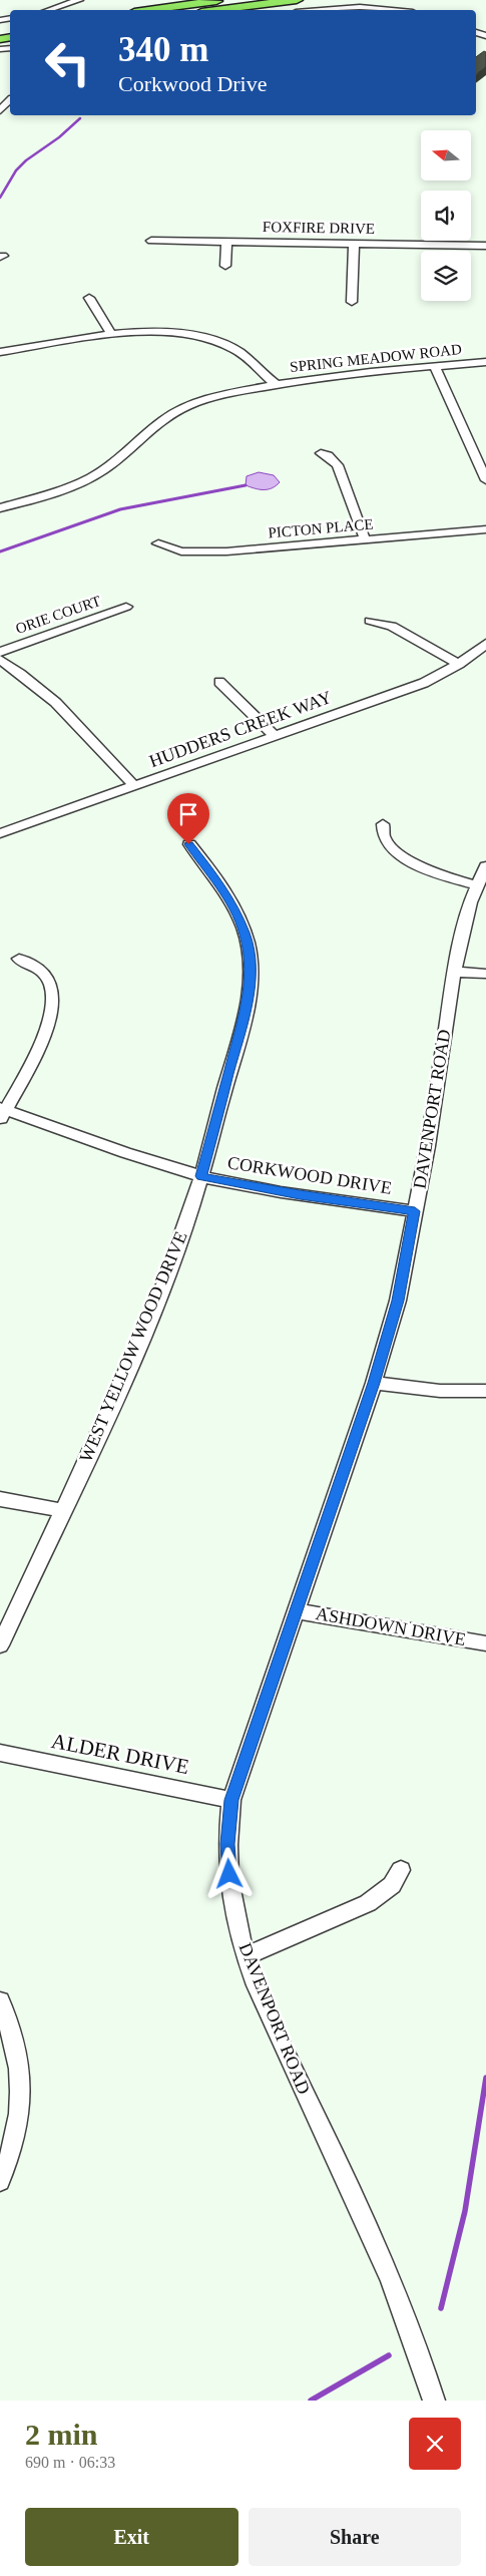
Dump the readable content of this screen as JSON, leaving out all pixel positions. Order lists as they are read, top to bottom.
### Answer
{
  "streets": {
    "street": [
      "FOXFIRE DRIVE",
      "SPRING MEADOW ROAD",
      "PICTON PLACE",
      "ORIE COURT",
      "HUDDERS CREEK WAY",
      "DAVENPORT ROAD",
      "CORKWOOD DRIVE",
      "WEST YELLOW WOOD DRIVE",
      "ASHDOWN DRIVE",
      "ALDER DRIVE"
    ]
  },
  "crossings": [
    ["DAVENPORT ROAD", "CORKWOOD DRIVE"],
    ["DAVENPORT ROAD", "ASHDOWN DRIVE"],
    ["DAVENPORT ROAD", "ALDER DRIVE"],
    ["CORKWOOD DRIVE", "WEST YELLOW WOOD DRIVE"]
  ],
  "north": "left",
  "page": {
    "turn": ["340 m", "Corkwood Drive"],
    "heading": ["2 min", "690 m · 06:33"],
    "buttons": ["Exit", "Share"]
  }
}
